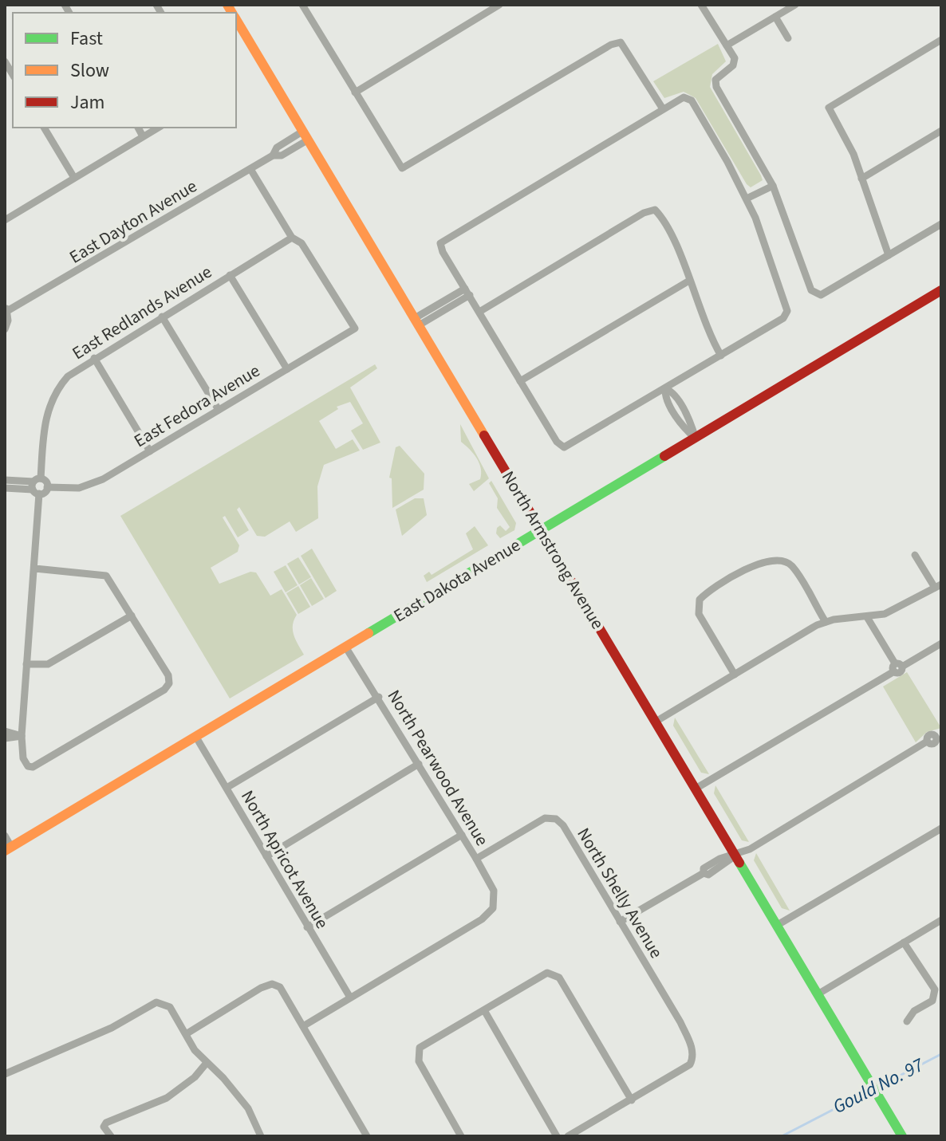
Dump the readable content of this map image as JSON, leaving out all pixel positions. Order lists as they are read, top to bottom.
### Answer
{
  "streets": {
    "street": [
      "East Dayton Avenue",
      "East Redlands Avenue",
      "East Fedora Avenue",
      "North Armstrong Avenue",
      "East Dakota Avenue",
      "North Pearwood Avenue",
      "North Apricot Avenue",
      "North Shelly Avenue"
    ]
  },
  "crossings": [
    ["East Dayton Avenue", "North Armstrong Avenue"],
    ["East Redlands Avenue", "East Fedora Avenue"],
    ["North Armstrong Avenue", "East Dakota Avenue"],
    ["East Dakota Avenue", "North Pearwood Avenue"],
    ["East Dakota Avenue", "North Apricot Avenue"],
    ["North Pearwood Avenue", "North Apricot Avenue"],
    ["North Pearwood Avenue", "North Shelly Avenue"]
  ],
  "water": ["Gould No. 97"],
  "legend": ["Fast", "Slow", "Jam"]
}
